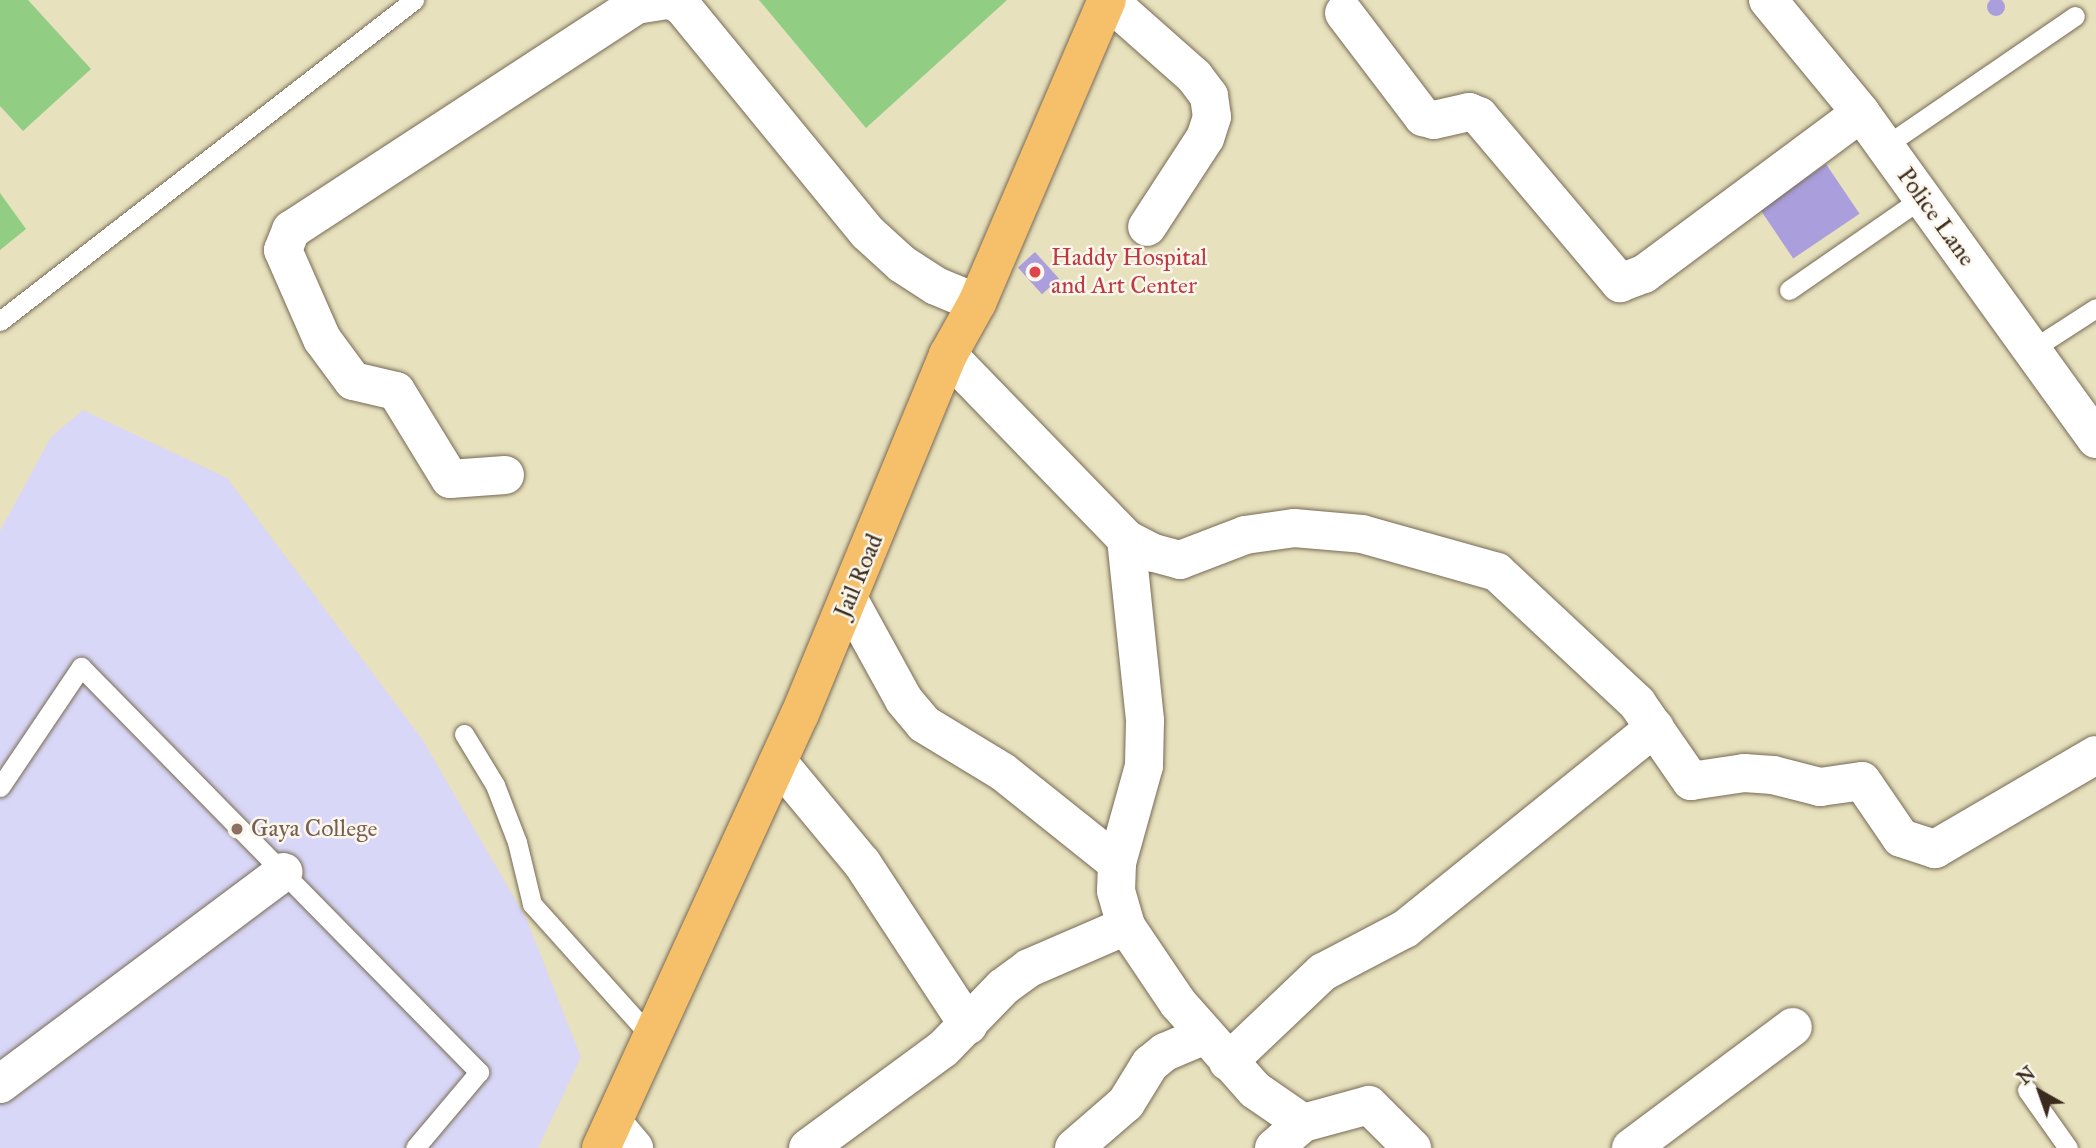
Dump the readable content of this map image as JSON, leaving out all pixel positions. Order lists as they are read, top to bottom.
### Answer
{
  "streets": {
    "main road": ["Jail Road"],
    "street": ["Police Lane"]
  },
  "places": ["Haddy Hospital and Art Center", "Gaya College"],
  "north": "top left"
}
